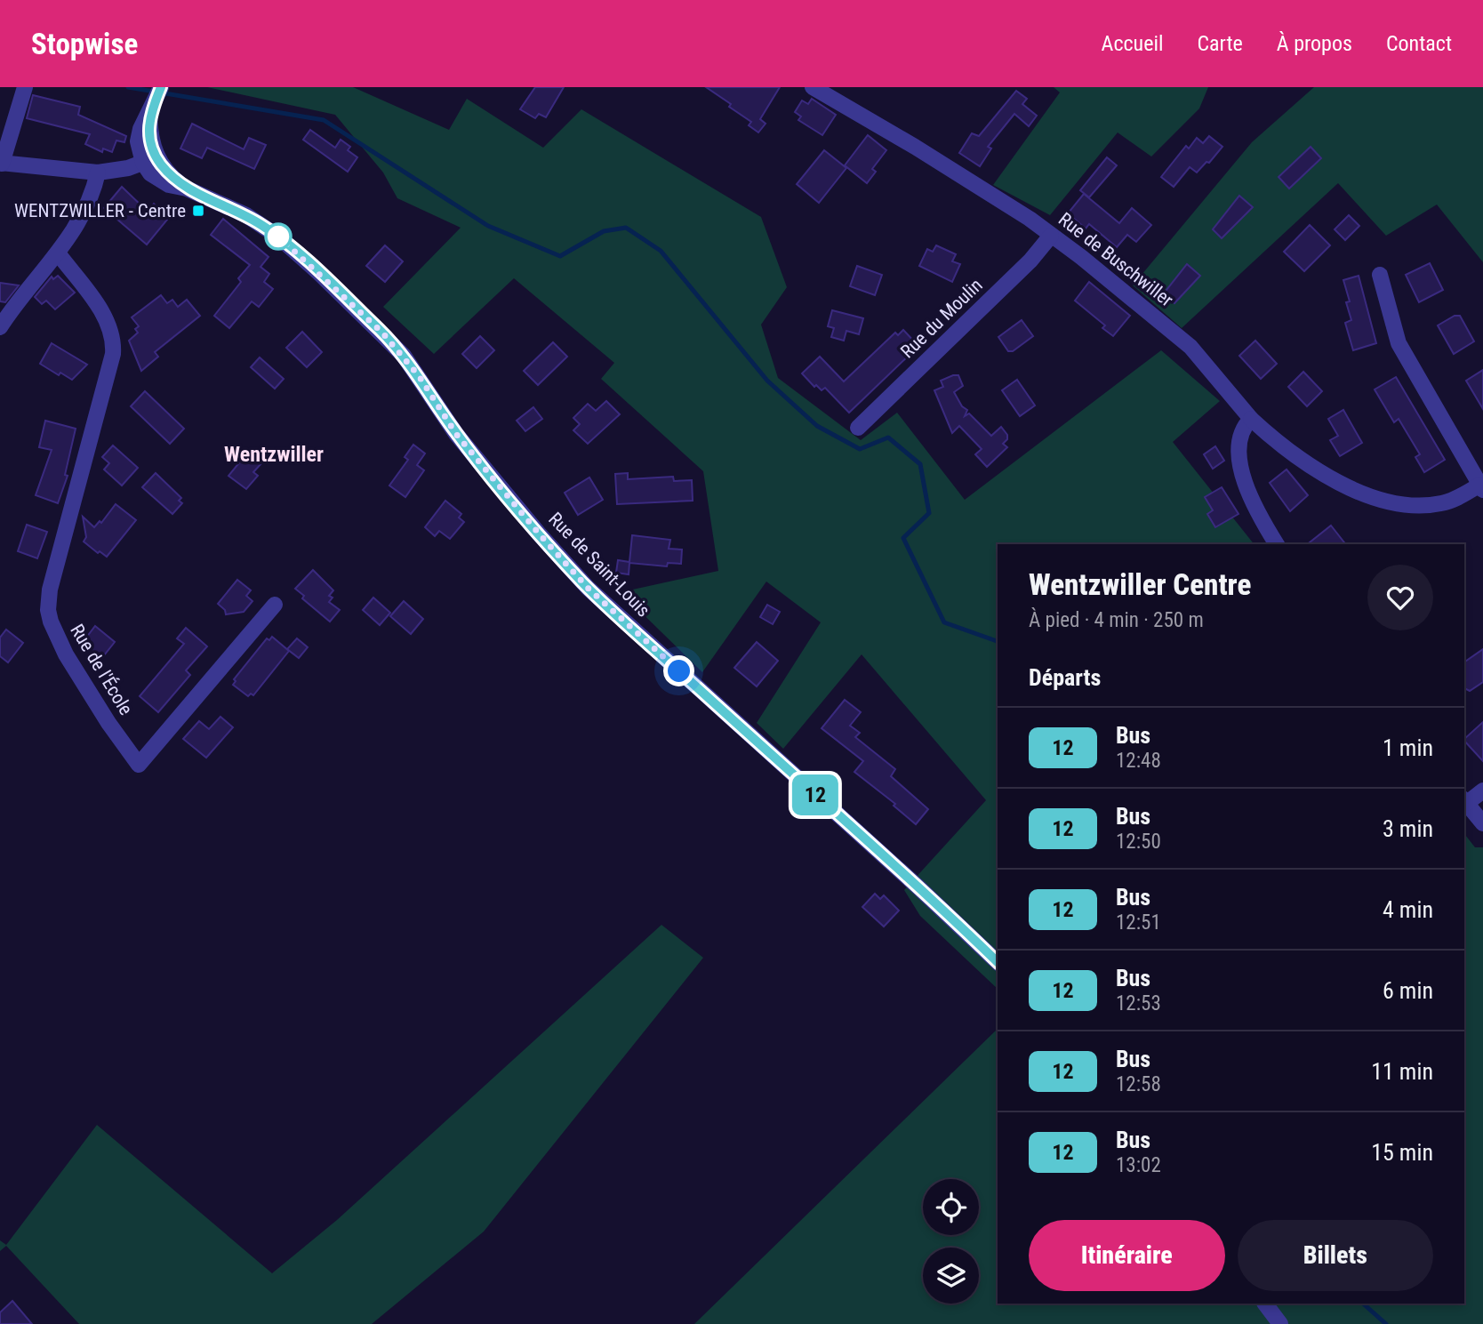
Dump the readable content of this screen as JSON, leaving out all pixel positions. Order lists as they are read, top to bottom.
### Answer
{
  "streets": {
    "street": [
      "Rue de Buschwiller",
      "Rue du Moulin",
      "Rue de Saint-Louis",
      "Rue de l'École"
    ]
  },
  "crossings": [
    ["Rue de Buschwiller", "Rue du Moulin"]
  ],
  "districts": ["Wentzwiller"],
  "places": {
    "transit": ["WENTZWILLER - Centre"]
  },
  "lines": ["bus line 12"],
  "page": {
    "header": "Stopwise",
    "nav": [
      "Accueil",
      "Carte",
      "À propos",
      "Contact"
    ],
    "on_map": "12",
    "heading": [
      ["Wentzwiller Centre", "À pied · 4 min · 250 m"],
      "Départs"
    ],
    "list": [
      {
        "mark": "12",
        "name": "Bus",
        "note": "12:48",
        "value": "1 min"
      },
      {
        "mark": "12",
        "name": "Bus",
        "note": "12:50",
        "value": "3 min"
      },
      {
        "mark": "12",
        "name": "Bus",
        "note": "12:51",
        "value": "4 min"
      },
      {
        "mark": "12",
        "name": "Bus",
        "note": "12:53",
        "value": "6 min"
      },
      {
        "mark": "12",
        "name": "Bus",
        "note": "12:58",
        "value": "11 min"
      },
      {
        "mark": "12",
        "name": "Bus",
        "note": "13:02",
        "value": "15 min"
      }
    ],
    "buttons": ["Itinéraire", "Billets"]
  }
}
